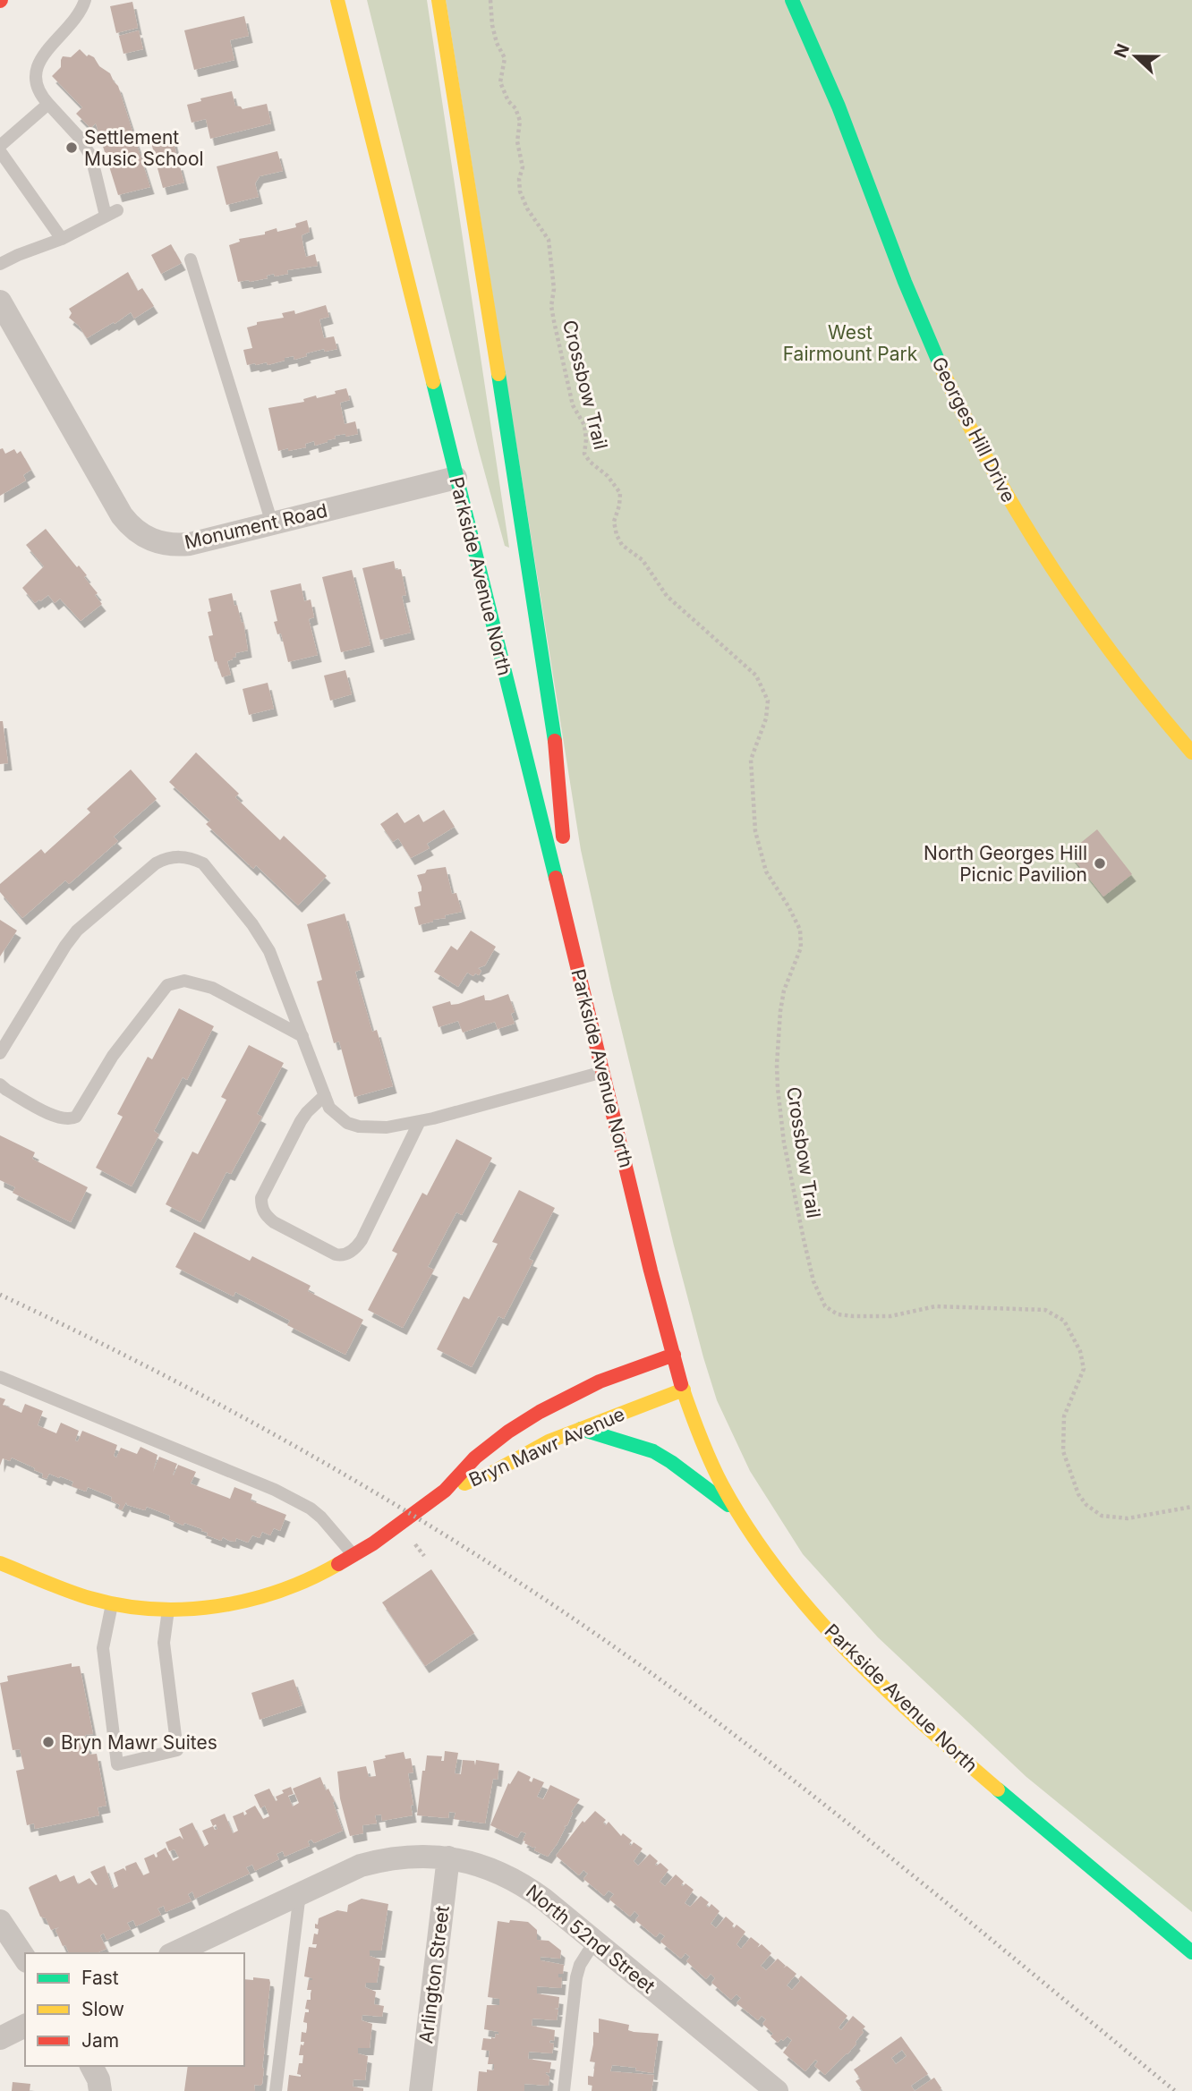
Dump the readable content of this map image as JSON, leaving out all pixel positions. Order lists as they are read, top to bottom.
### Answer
{
  "streets": {
    "main road": ["Georges Hill Drive", "Parkside Avenue North", "Bryn Mawr Avenue"],
    "street": ["Monument Road", "North 52nd Street", "Arlington Street"],
    "path": ["Crossbow Trail"]
  },
  "crossings": [
    ["Monument Road", "Parkside Avenue North"],
    ["Parkside Avenue North", "Bryn Mawr Avenue"],
    ["North 52nd Street", "Arlington Street"]
  ],
  "parks": ["West Fairmount Park"],
  "places": ["Settlement Music School", "North Georges Hill Picnic Pavilion", "Bryn Mawr Suites"],
  "legend": ["Fast", "Slow", "Jam"],
  "north": "left"
}
